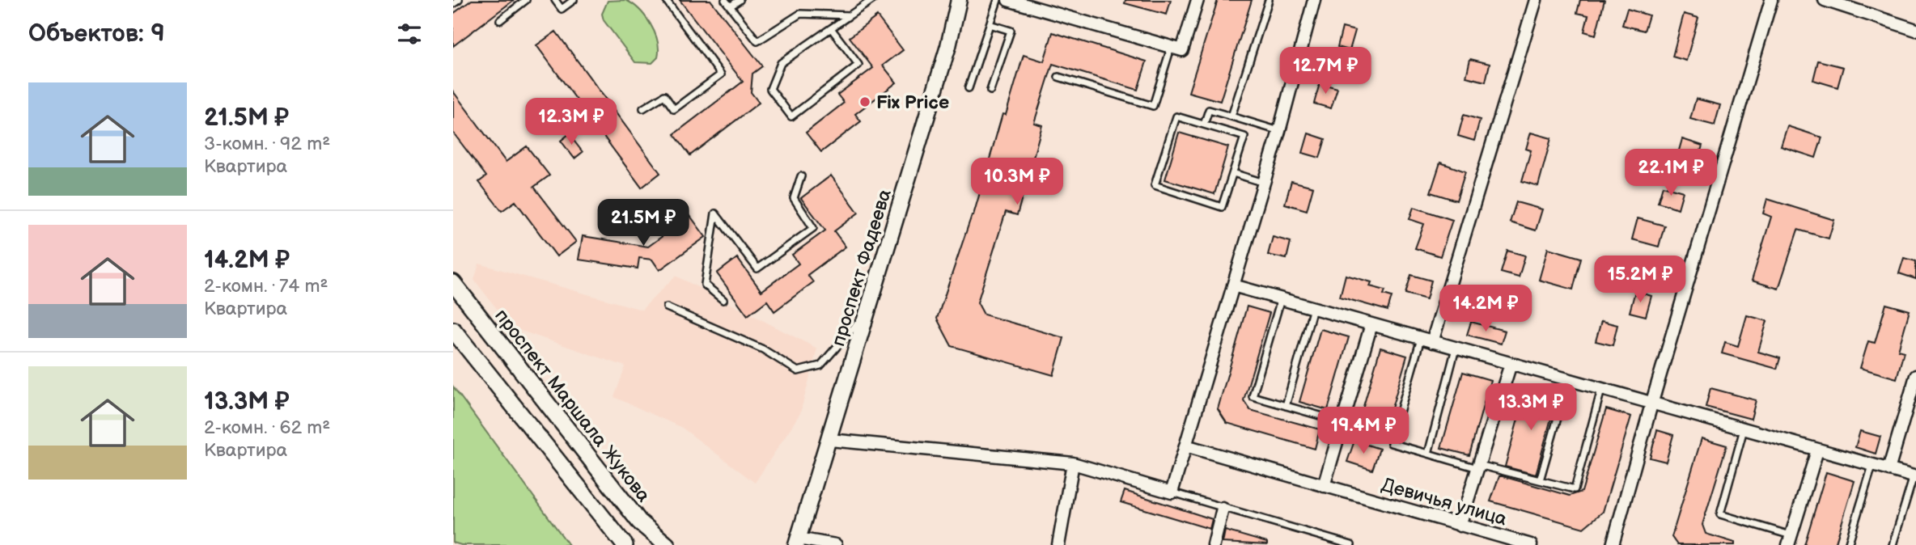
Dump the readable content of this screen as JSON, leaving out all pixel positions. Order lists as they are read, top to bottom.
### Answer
{
  "streets": {
    "main road": ["проспект Маршала Жукова"],
    "street": ["проспект Фадеева", "Девичья улица"]
  },
  "places": ["Fix Price"],
  "page": {
    "heading": "Объектов: 9",
    "price": [
      "12.7M ₽",
      "12.3M ₽",
      "22.1M ₽",
      "10.3M ₽",
      "21.5M ₽",
      "15.2M ₽",
      "14.2M ₽",
      "13.3M ₽",
      "19.4M ₽"
    ],
    "list": [
      {
        "name": "21.5M ₽",
        "note": "3-комн. · 92 m² · Квартира"
      },
      {
        "name": "14.2M ₽",
        "note": "2-комн. · 74 m² · Квартира"
      },
      {
        "name": "13.3M ₽",
        "note": "2-комн. · 62 m² · Квартира"
      }
    ]
  }
}
